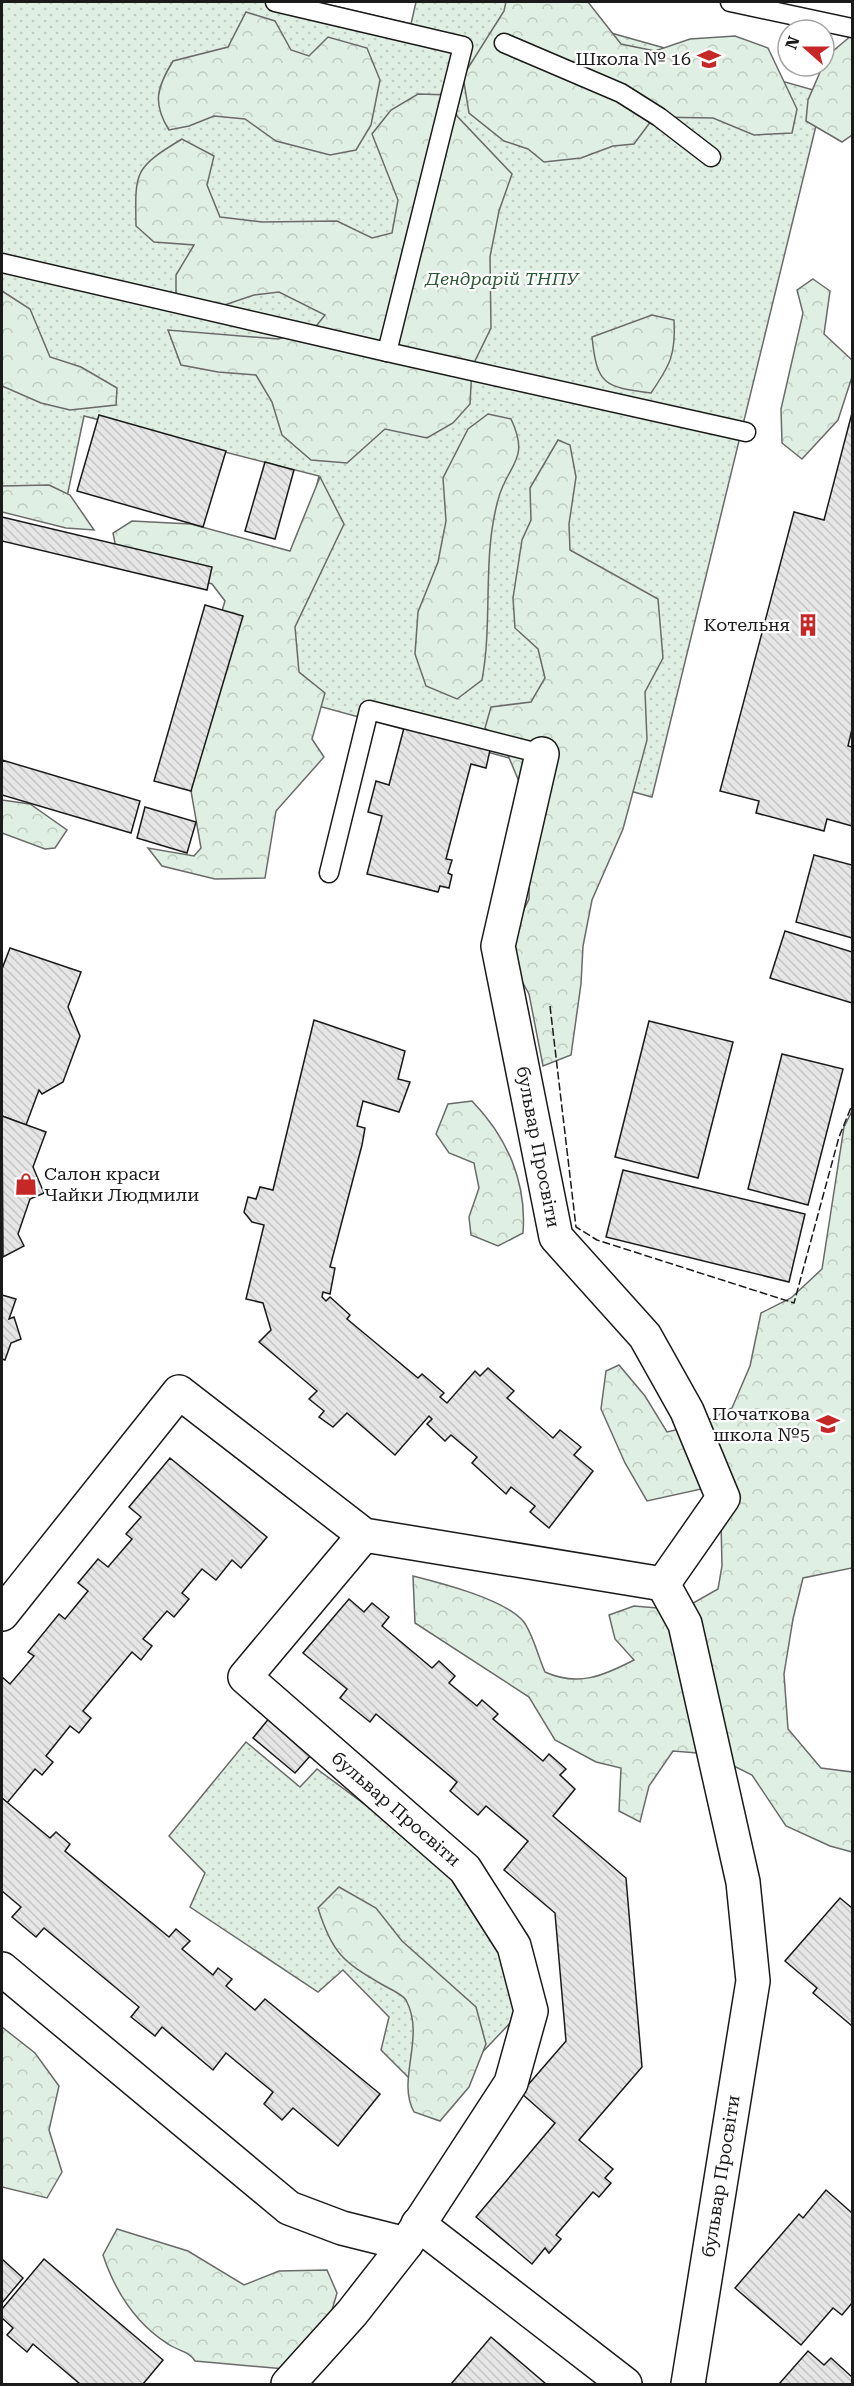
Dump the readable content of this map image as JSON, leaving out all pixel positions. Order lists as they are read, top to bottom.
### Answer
{
  "streets": {
    "street": ["бульвар Просвіти"]
  },
  "parks": ["Дендрарій ТНПУ"],
  "places": {
    "school or university": ["Школа № 16", "Початкова школа №5"],
    "building": ["Котельня"],
    "shop": ["Салон краси Чайки Людмили"]
  },
  "north": "left"
}
